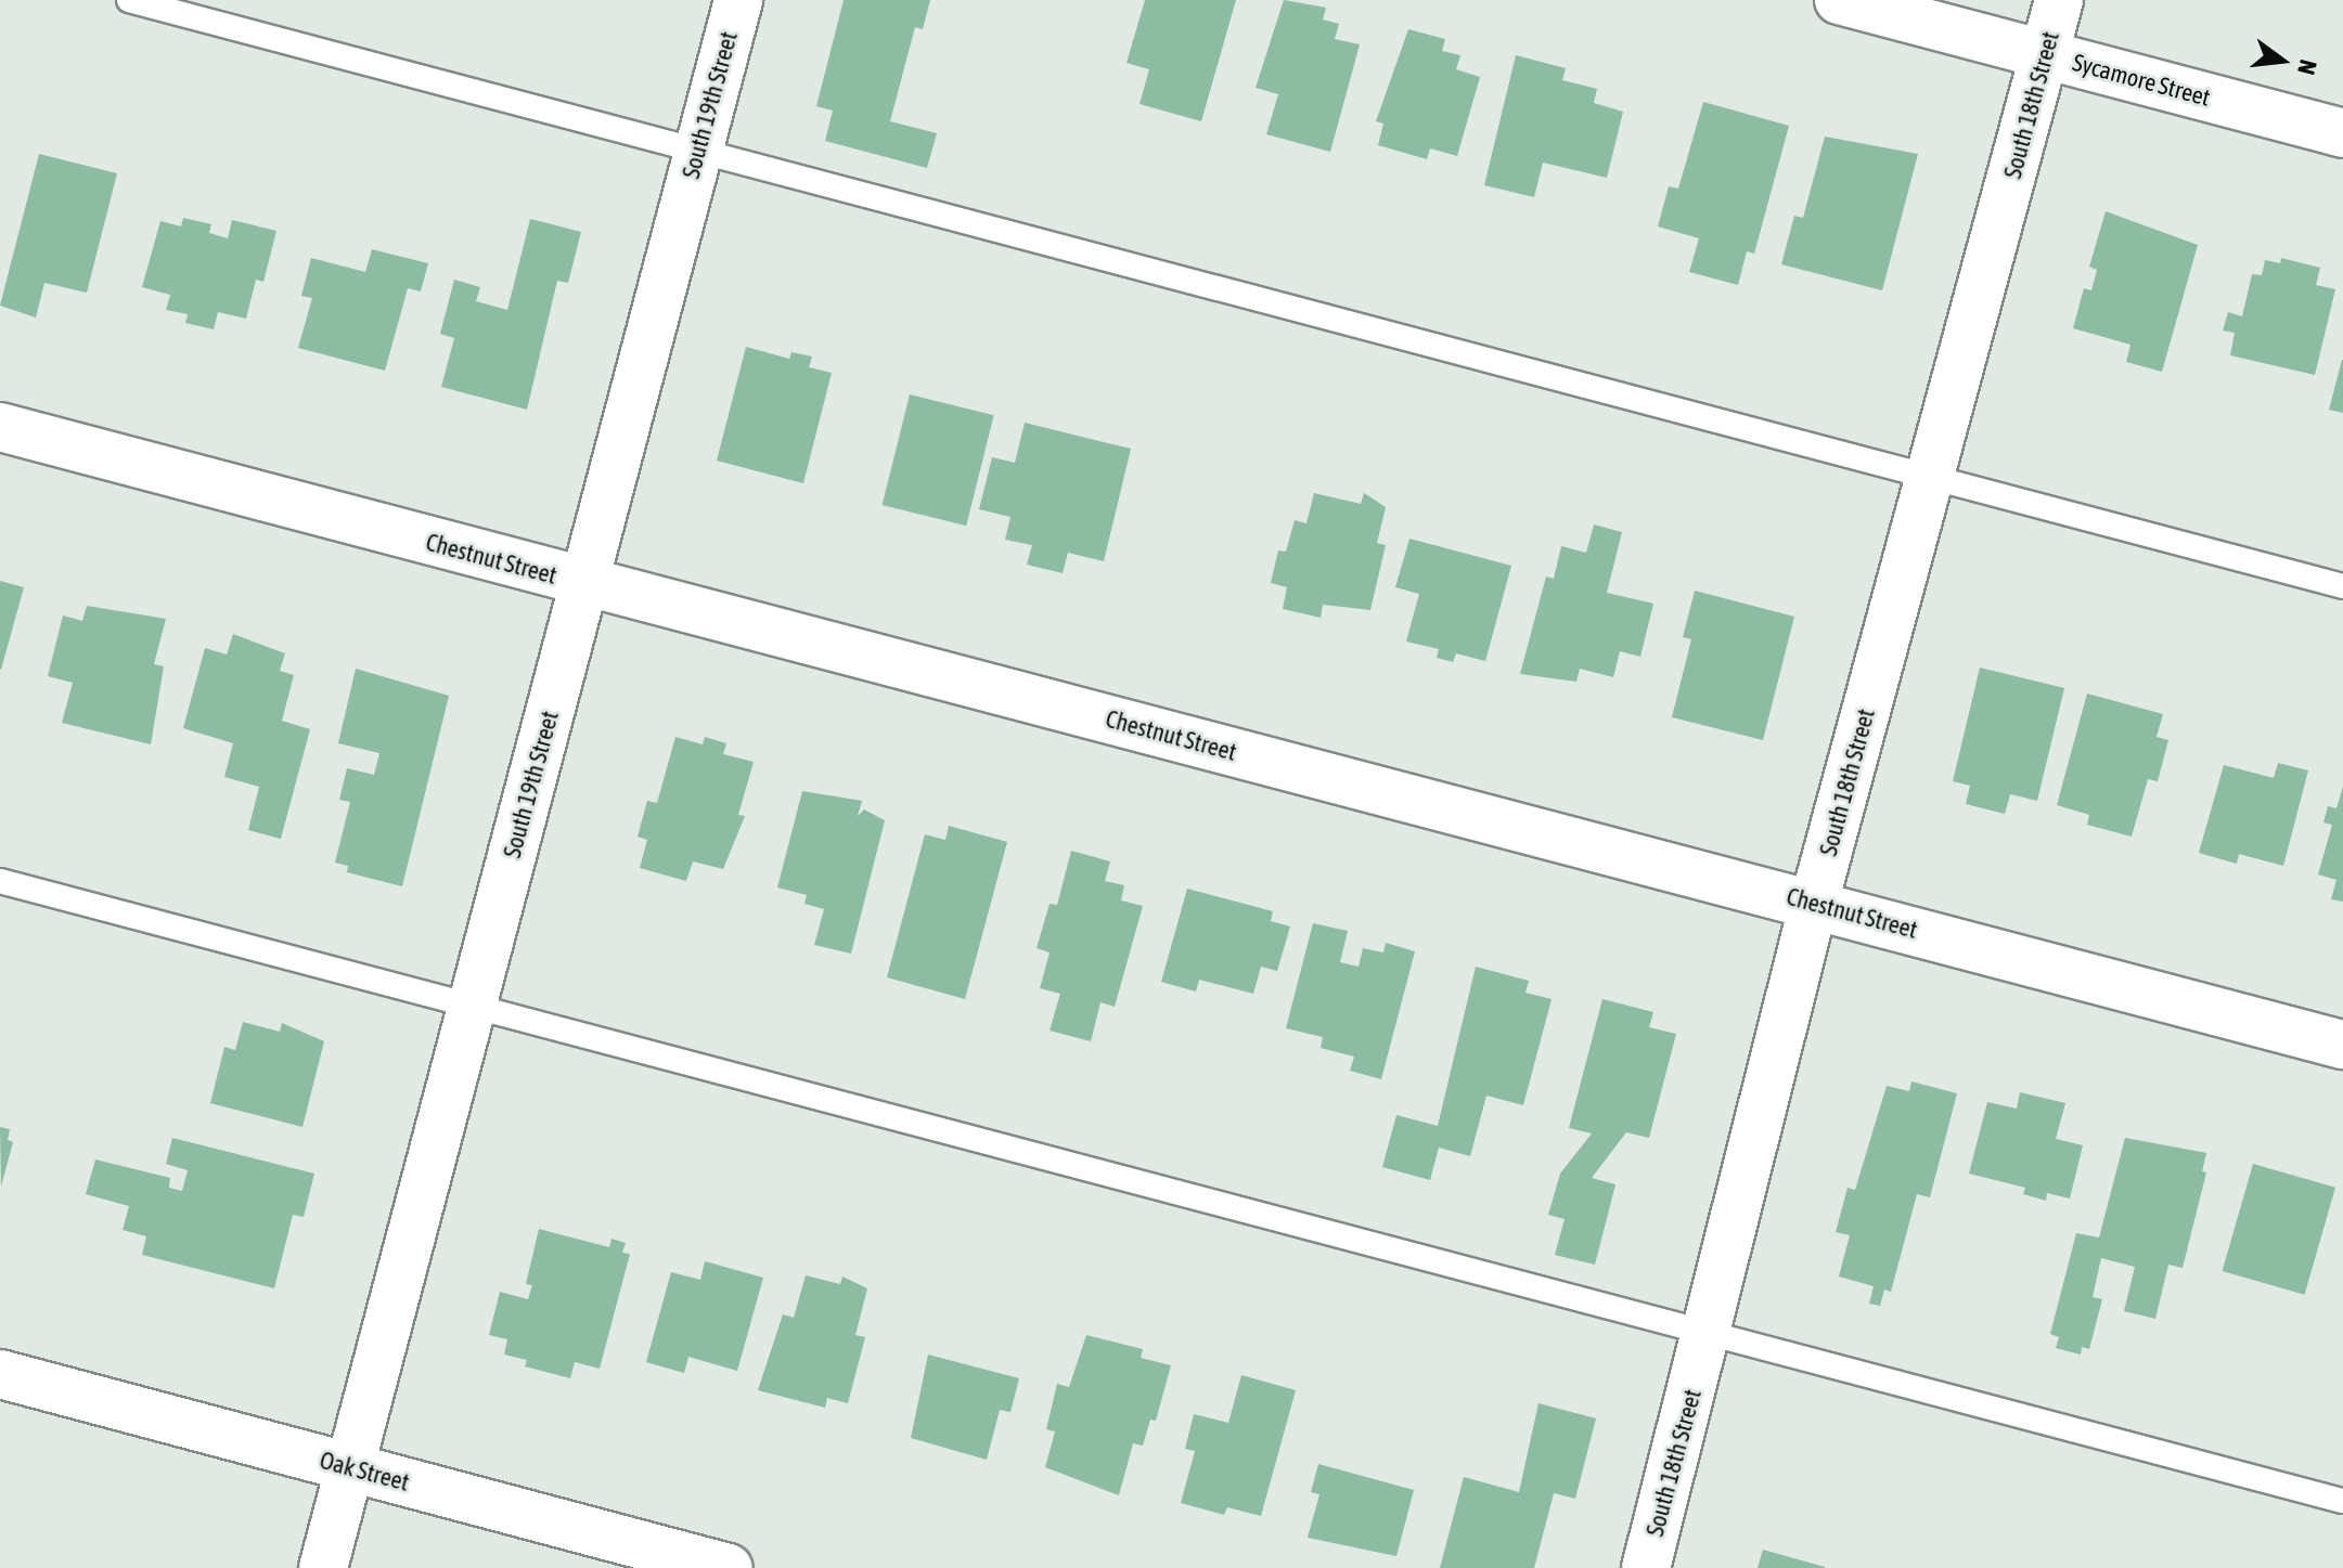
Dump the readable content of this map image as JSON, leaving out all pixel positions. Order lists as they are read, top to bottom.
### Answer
{
  "streets": {
    "street": [
      "Sycamore Street",
      "South 19th Street",
      "South 18th Street",
      "Chestnut Street",
      "Oak Street"
    ]
  },
  "crossings": [
    ["Sycamore Street", "South 18th Street"],
    ["South 19th Street", "Chestnut Street"],
    ["South 19th Street", "Oak Street"],
    ["South 18th Street", "Chestnut Street"]
  ],
  "north": "right"
}
